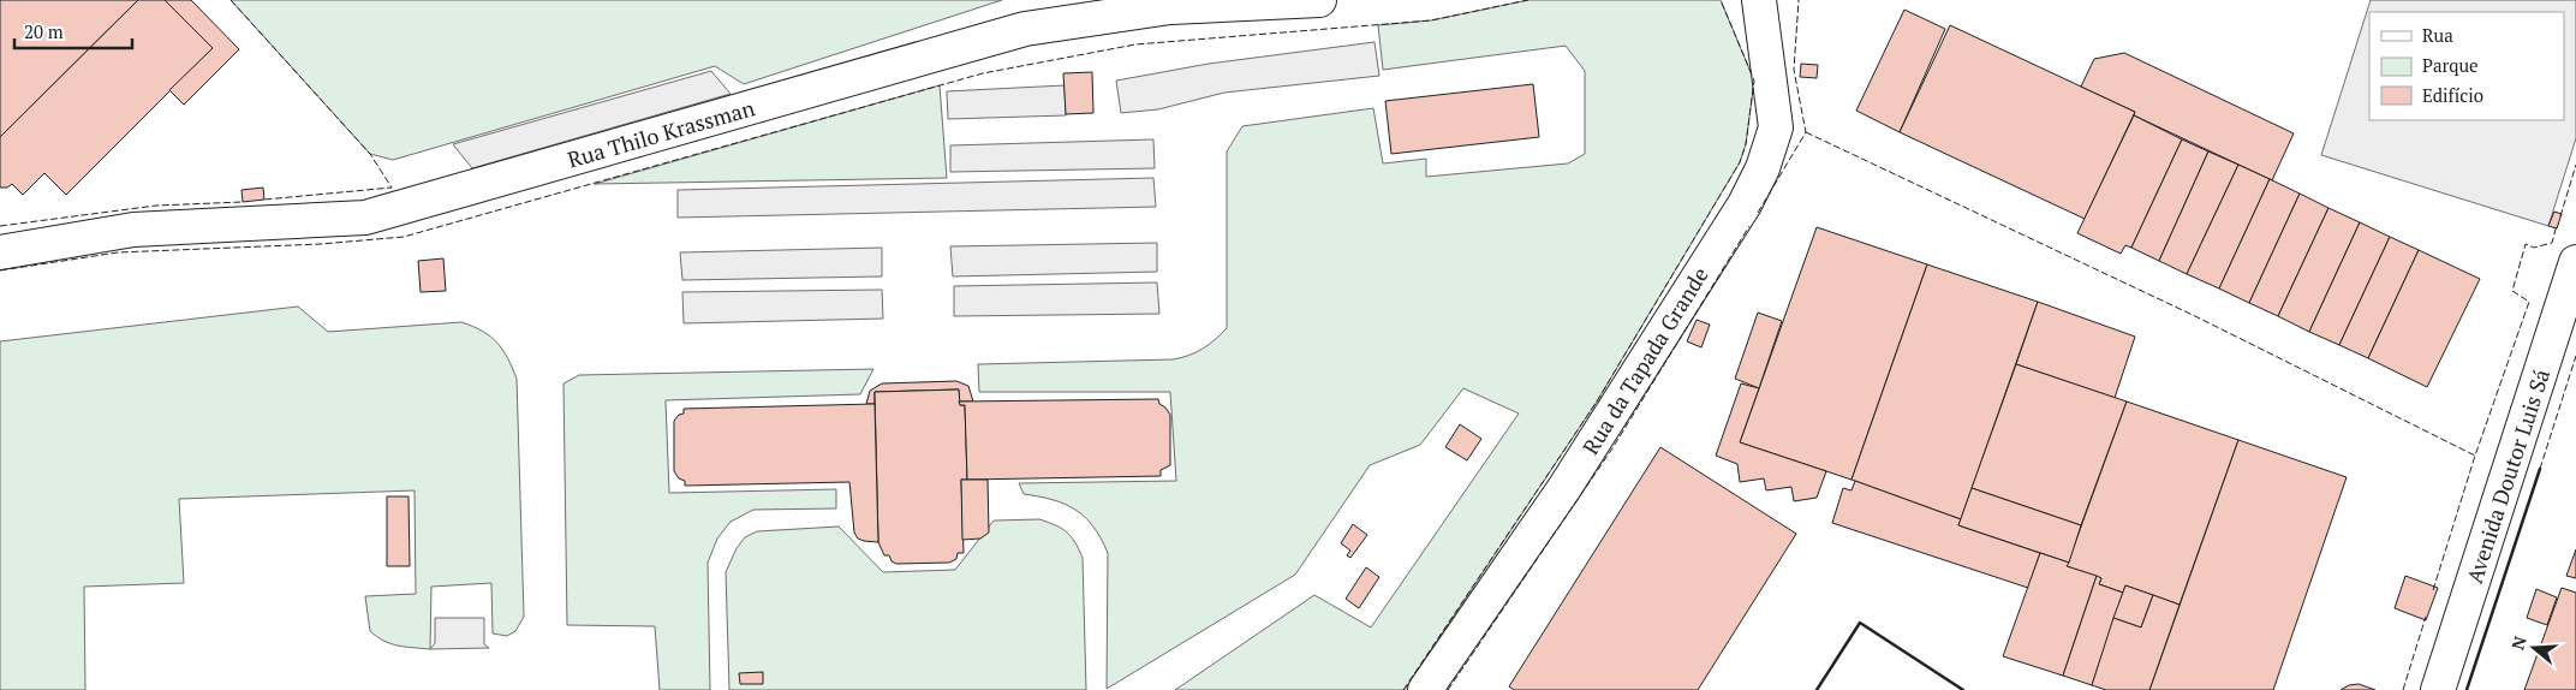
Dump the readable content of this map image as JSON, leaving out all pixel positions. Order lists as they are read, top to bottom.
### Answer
{
  "streets": {
    "street": ["Rua Thilo Krassman", "Rua da Tapada Grande", "Avenida Doutor Luis Sá"]
  },
  "legend": ["Rua", "Parque", "Edifício"],
  "scale_bar": "20 m",
  "north": "left"
}
